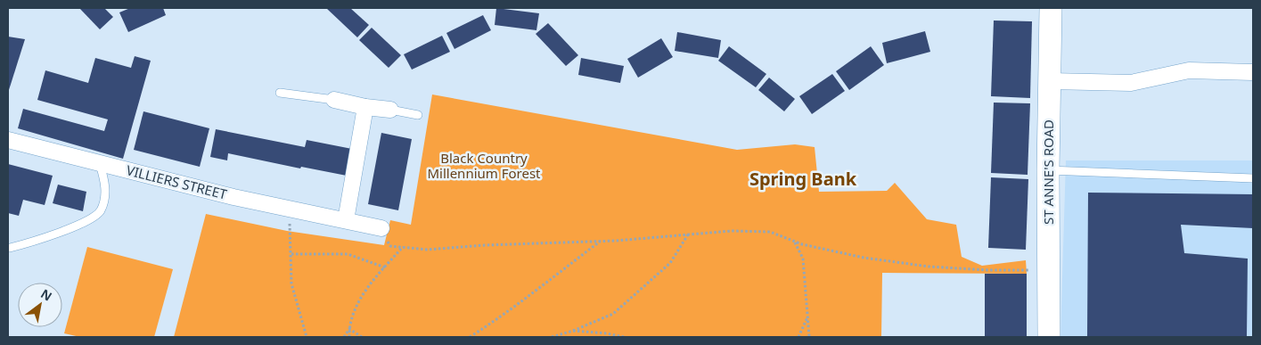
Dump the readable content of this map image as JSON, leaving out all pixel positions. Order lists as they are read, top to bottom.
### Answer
{
  "streets": {
    "street": ["ST ANNE'S ROAD", "VILLIERS STREET"]
  },
  "districts": ["Spring Bank"],
  "parks": ["Black Country Millennium Forest"],
  "north": "top right"
}
